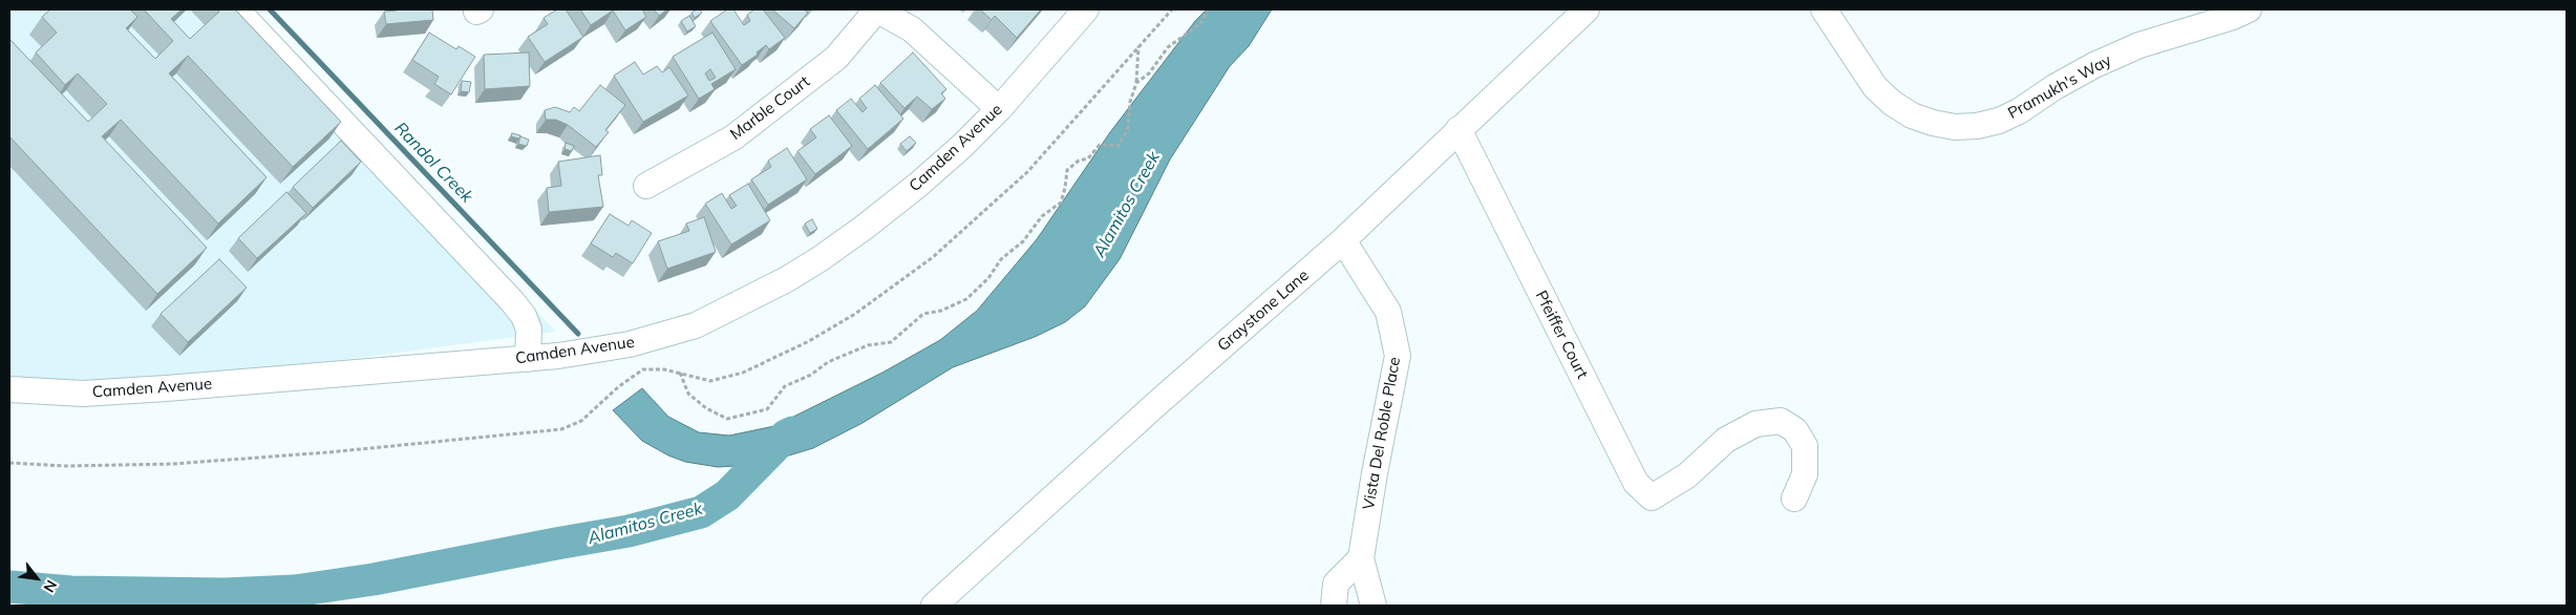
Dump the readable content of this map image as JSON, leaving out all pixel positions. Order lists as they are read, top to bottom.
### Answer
{
  "streets": {
    "street": [
      "Pramukh's Way",
      "Marble Court",
      "Camden Avenue",
      "Graystone Lane",
      "Pfeiffer Court",
      "Vista Del Roble Place"
    ]
  },
  "crossings": [
    ["Graystone Lane", "Pfeiffer Court"],
    ["Graystone Lane", "Vista Del Roble Place"]
  ],
  "water": ["Randol Creek", "Alamitos Creek"],
  "north": "bottom right"
}
